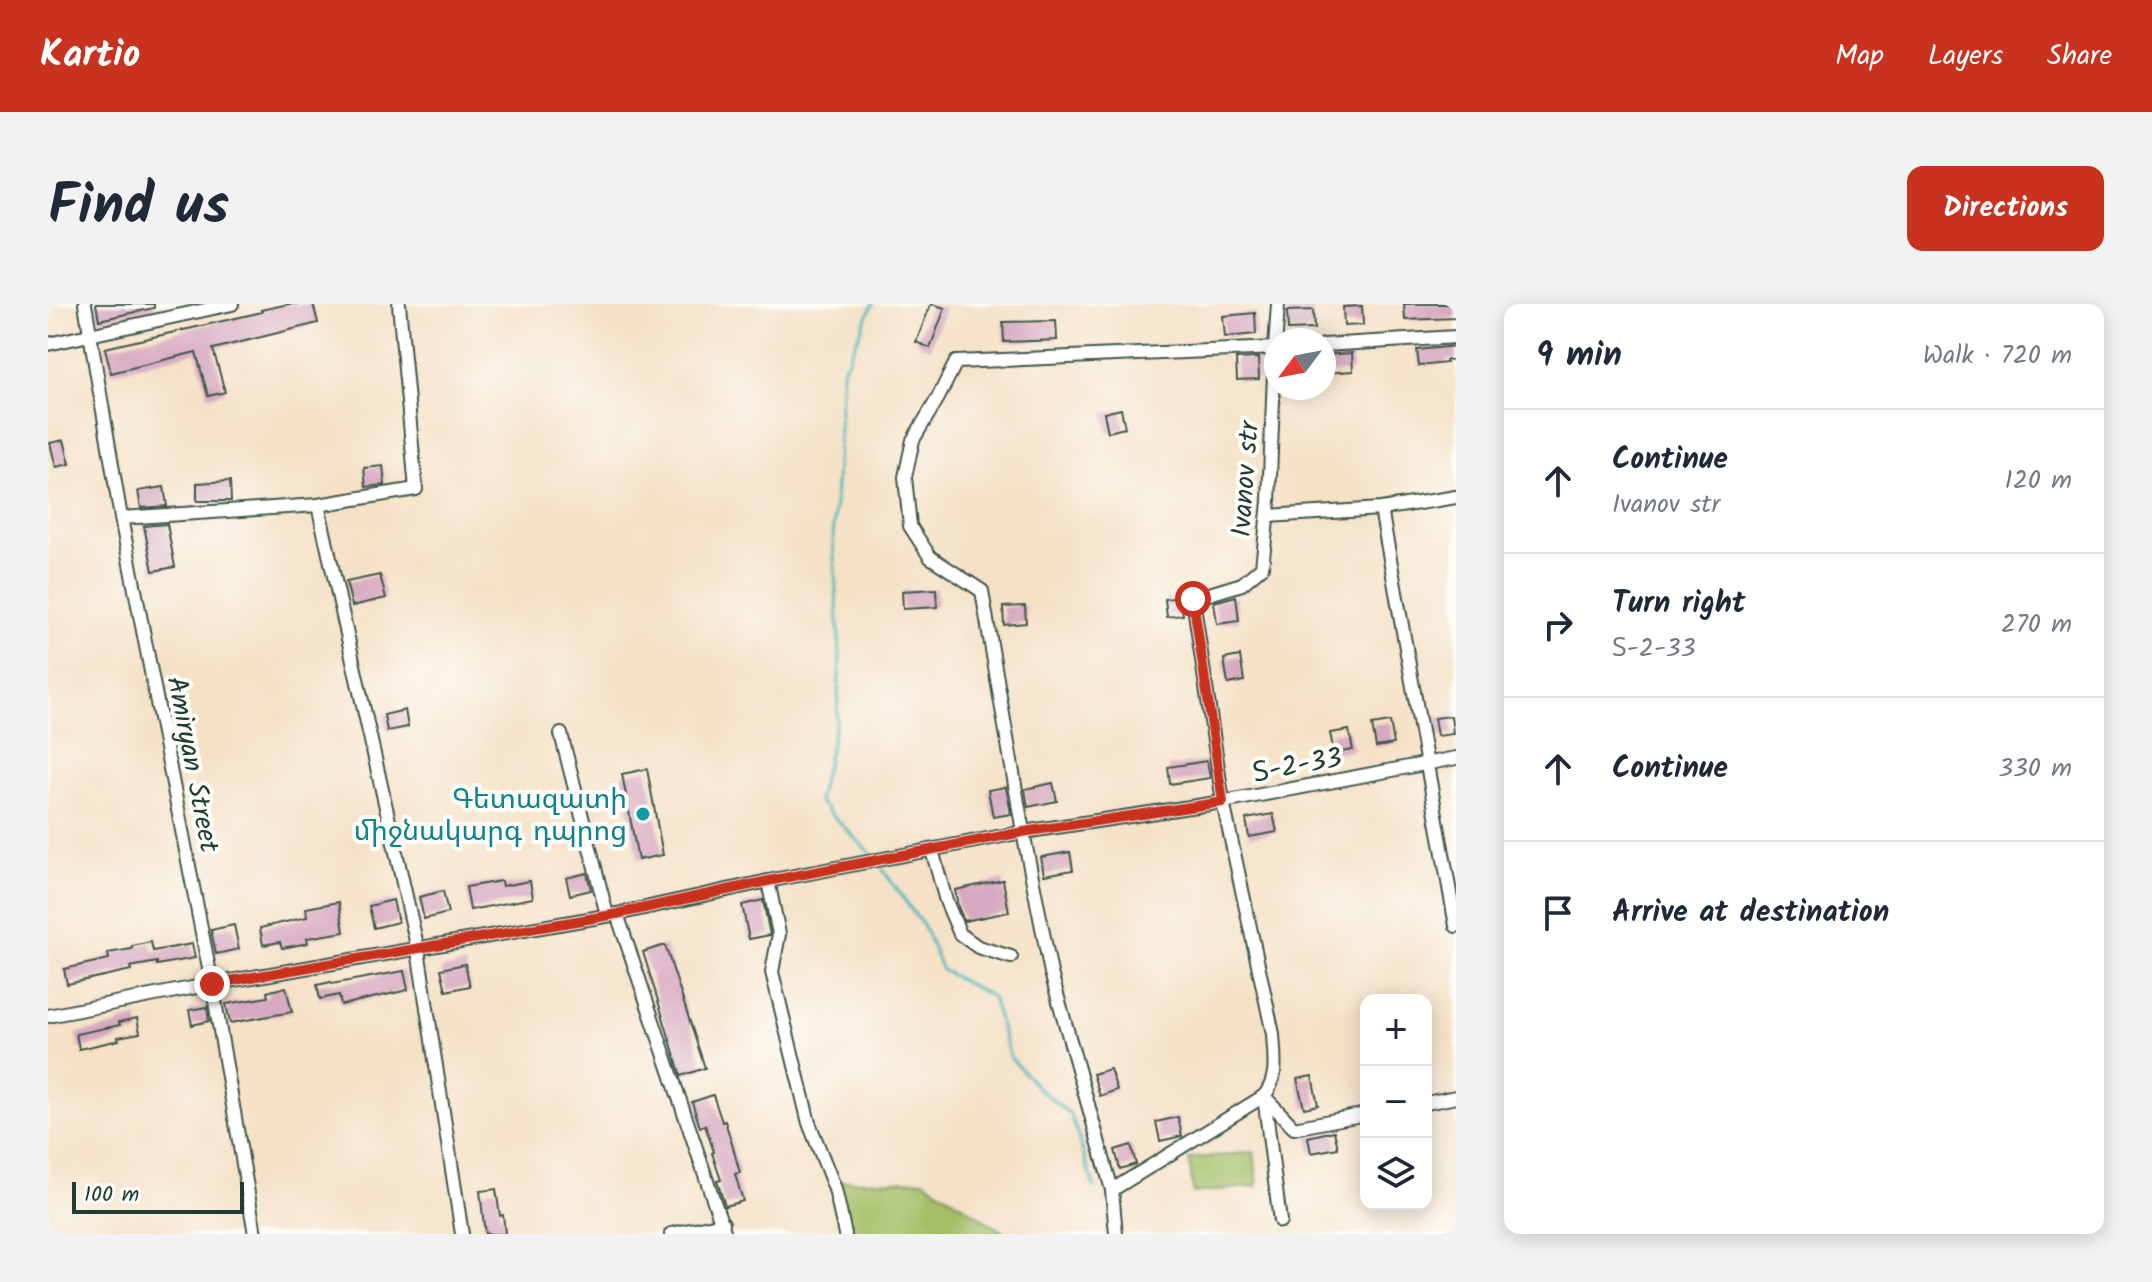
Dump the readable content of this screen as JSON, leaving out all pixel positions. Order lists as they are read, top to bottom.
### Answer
{
  "streets": {
    "street": ["Ivanov str", "Amiryan Street", "Տ-2-33"]
  },
  "crossings": [
    ["Ivanov str", "Տ-2-33"],
    ["Amiryan Street", "Տ-2-33"]
  ],
  "places": ["Գետազատի միջնակարգ դպրոց"],
  "scale_bar": "100 m",
  "north": "bottom left",
  "page": {
    "header": "Kartio",
    "nav": ["Map", "Layers", "Share"],
    "title": "Find us",
    "buttons": "Directions",
    "heading": ["9 min", "Walk · 720 m"],
    "list": [
      ["Continue", "Ivanov str", "120 m"],
      ["Turn right", "Տ-2-33", "270 m"],
      ["Continue", "330 m"],
      "Arrive at destination"
    ],
    "map_buttons": ["+", "−"],
    "scale": "100 m"
  }
}
